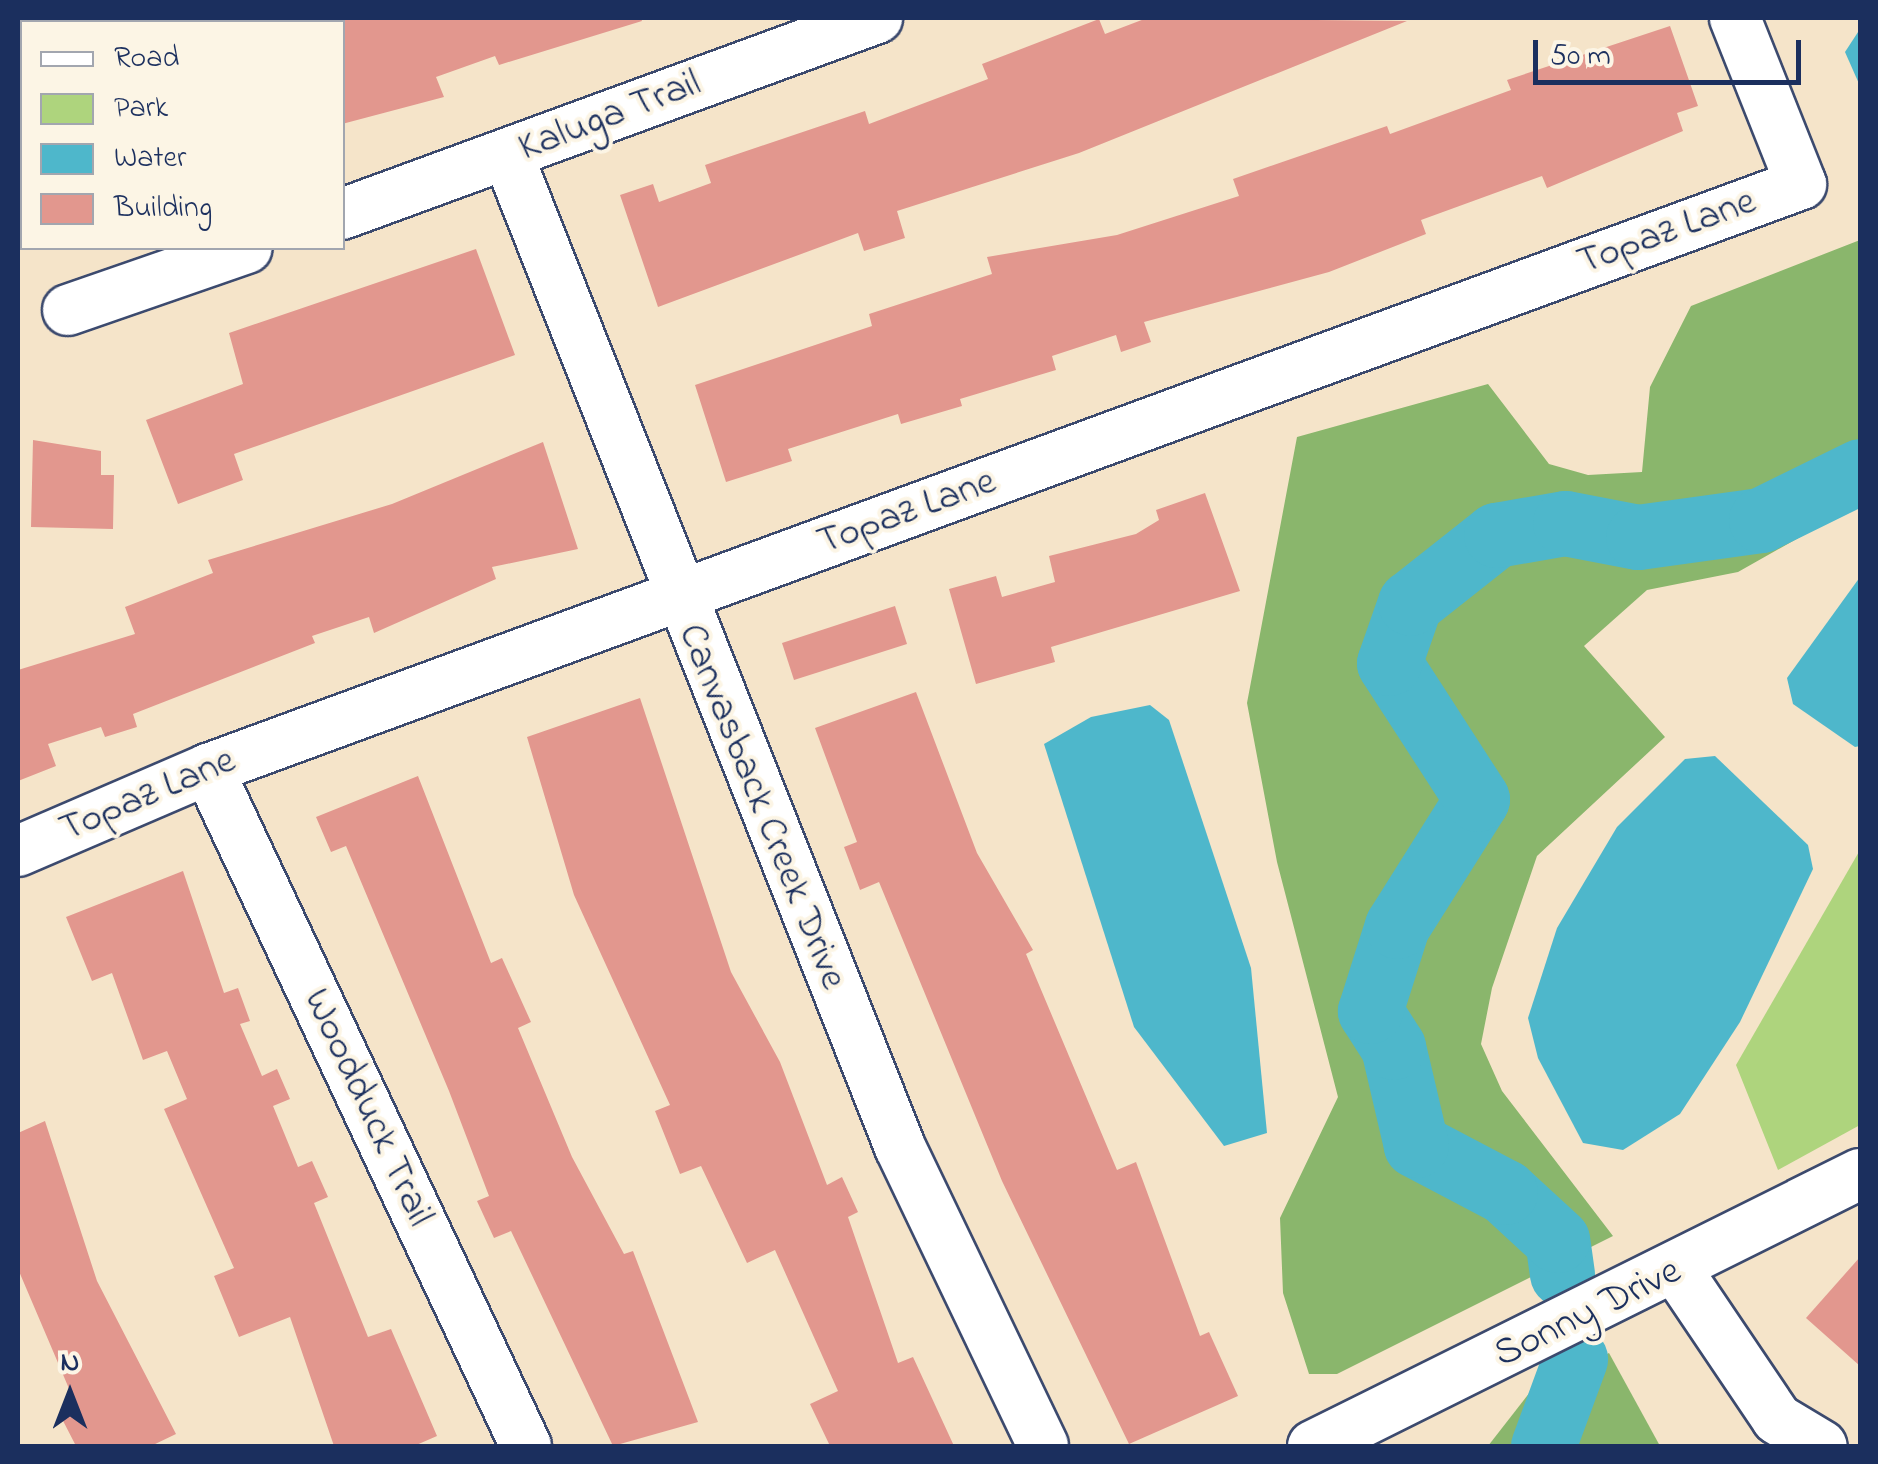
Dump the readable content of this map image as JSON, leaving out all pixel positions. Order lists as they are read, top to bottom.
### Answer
{
  "streets": {
    "street": [
      "Kaluga Trail",
      "Topaz Lane",
      "Canvasback Creek Drive",
      "Woodduck Trail",
      "Sonny Drive"
    ]
  },
  "crossings": [
    ["Kaluga Trail", "Canvasback Creek Drive"],
    ["Topaz Lane", "Canvasback Creek Drive"],
    ["Topaz Lane", "Woodduck Trail"]
  ],
  "legend": [
    "Road",
    "Park",
    "Water",
    "Building"
  ],
  "scale_bar": "50 m",
  "north": "top"
}
